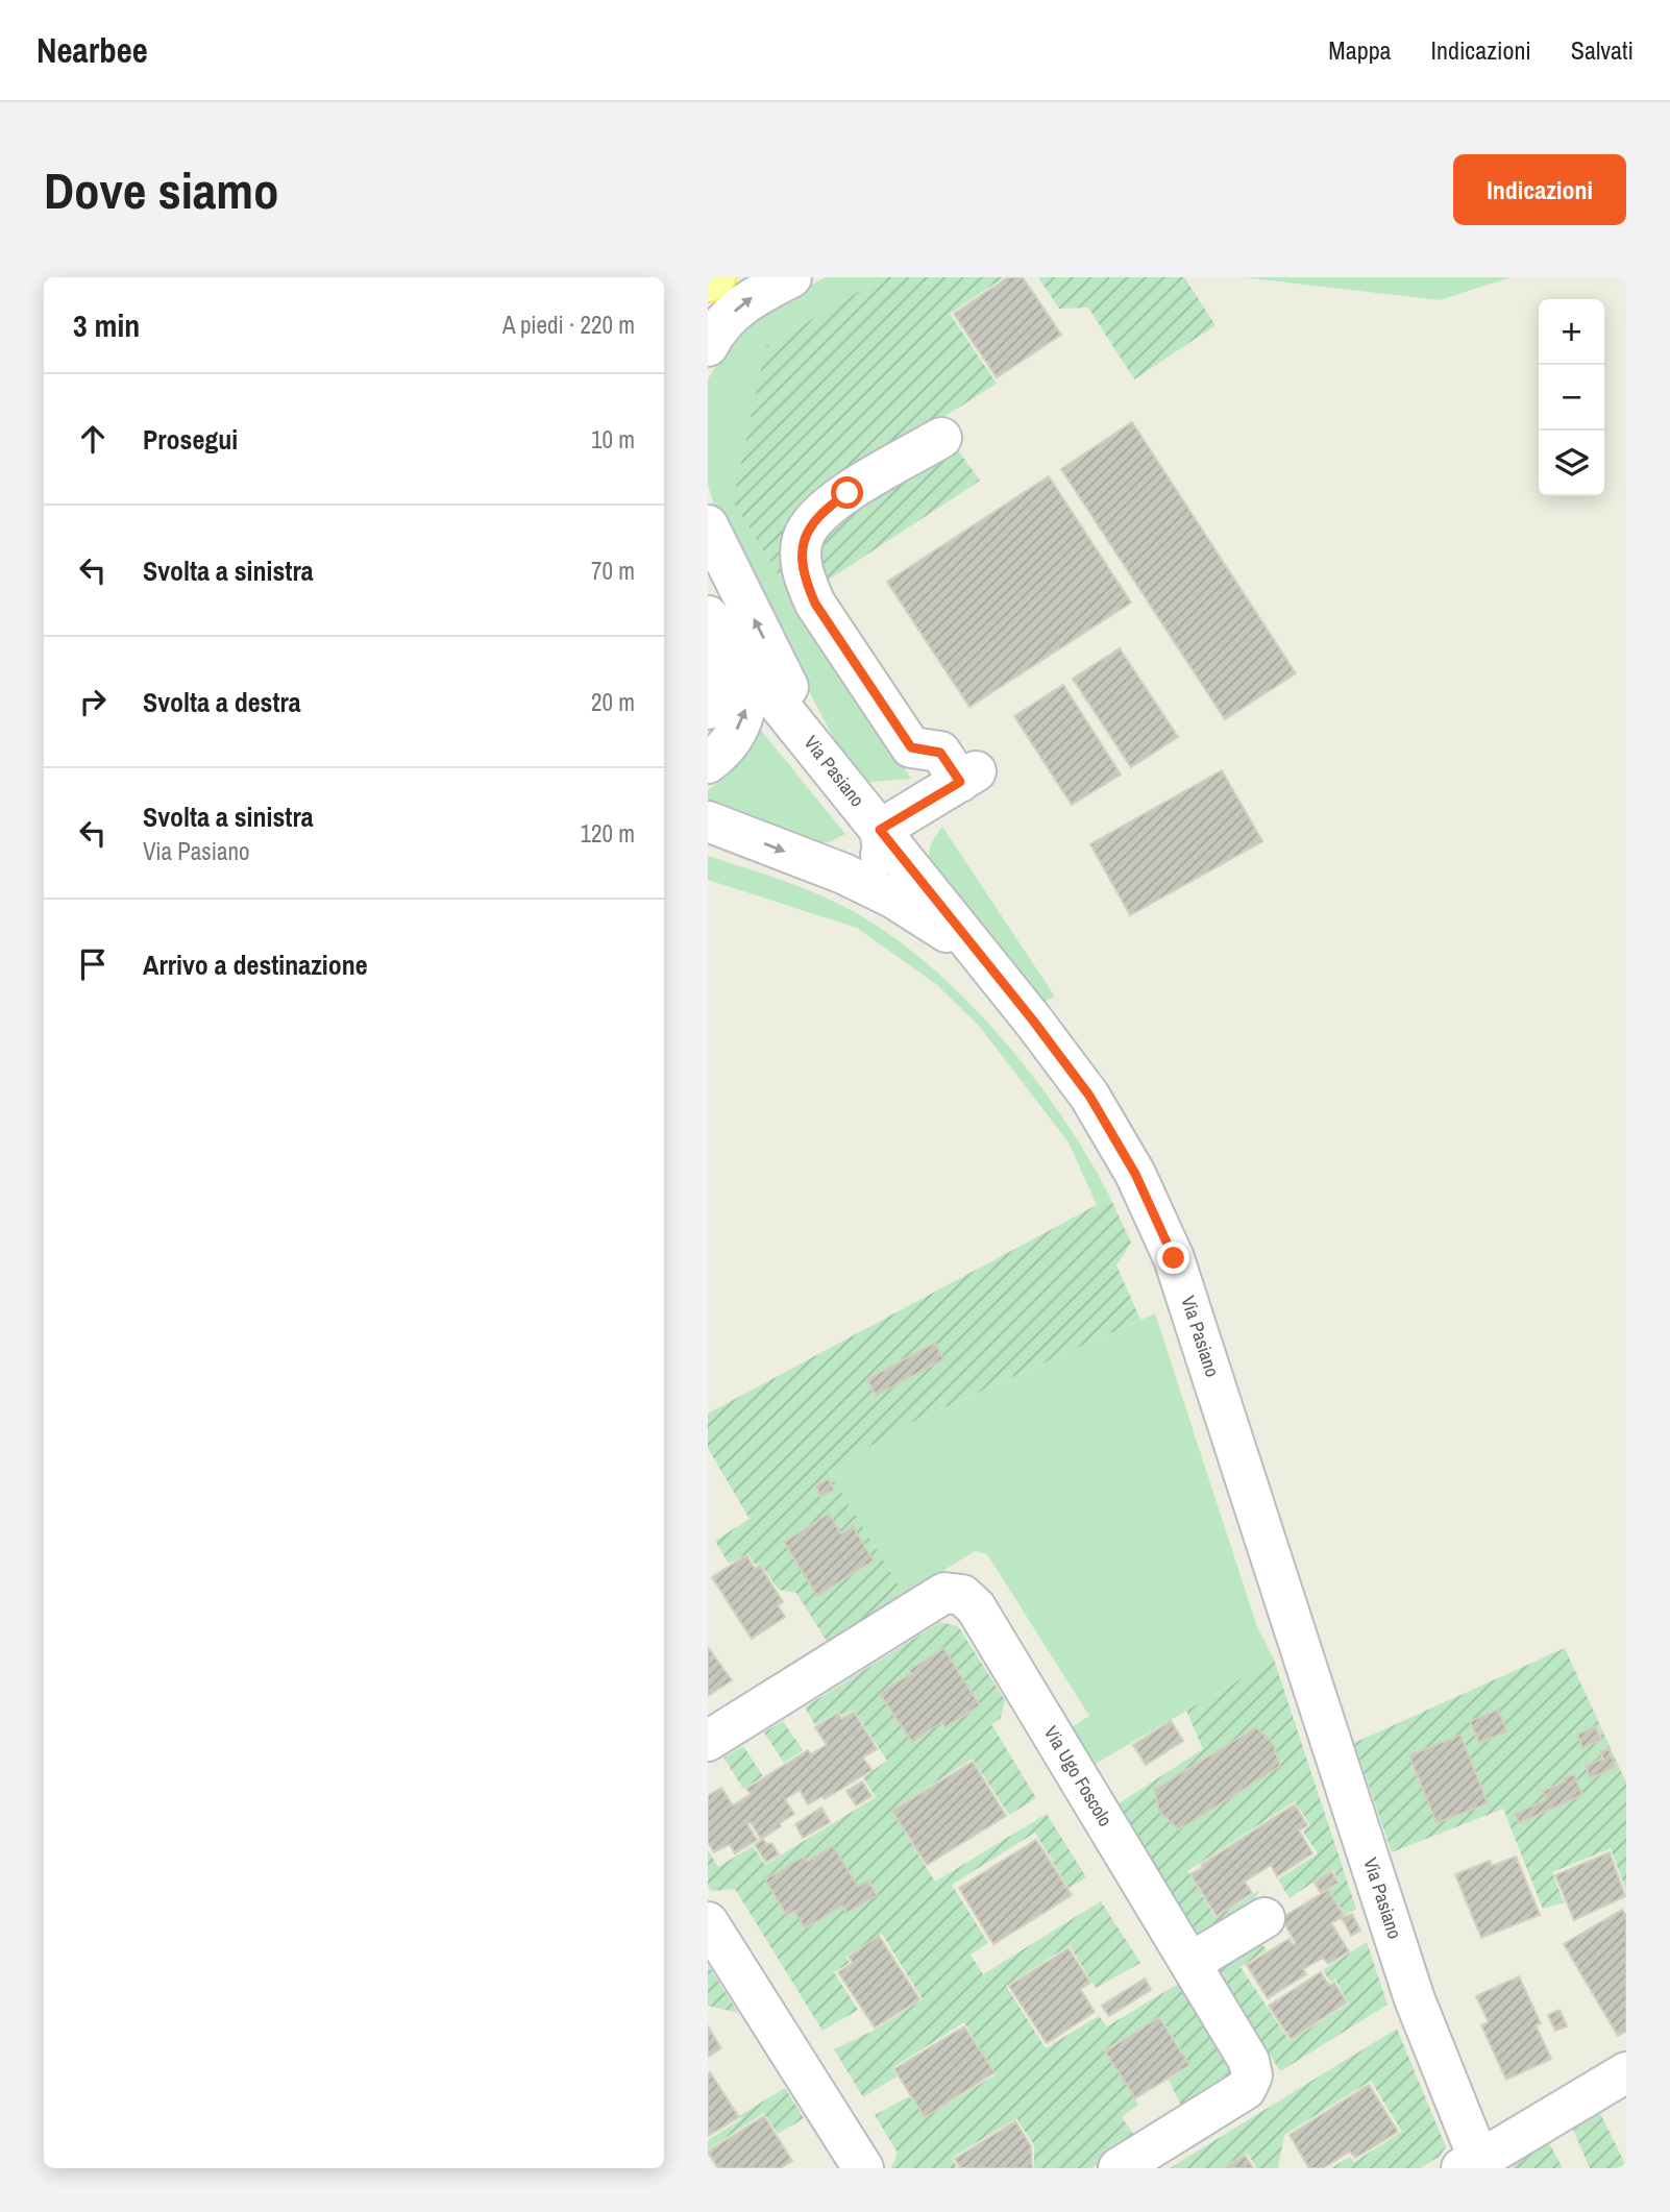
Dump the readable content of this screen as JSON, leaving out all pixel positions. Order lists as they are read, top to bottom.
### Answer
{
  "streets": {
    "street": ["Via Pasiano", "Via Ugo Foscolo"]
  },
  "page": {
    "header": "Nearbee",
    "nav": ["Mappa", "Indicazioni", "Salvati"],
    "buttons": "Indicazioni",
    "title": "Dove siamo",
    "heading": ["3 min", "A piedi · 220 m"],
    "map_buttons": ["+", "−"],
    "list": [
      ["Prosegui", "10 m"],
      ["Svolta a sinistra", "70 m"],
      ["Svolta a destra", "20 m"],
      ["Svolta a sinistra", "Via Pasiano", "120 m"],
      "Arrivo a destinazione"
    ]
  }
}
